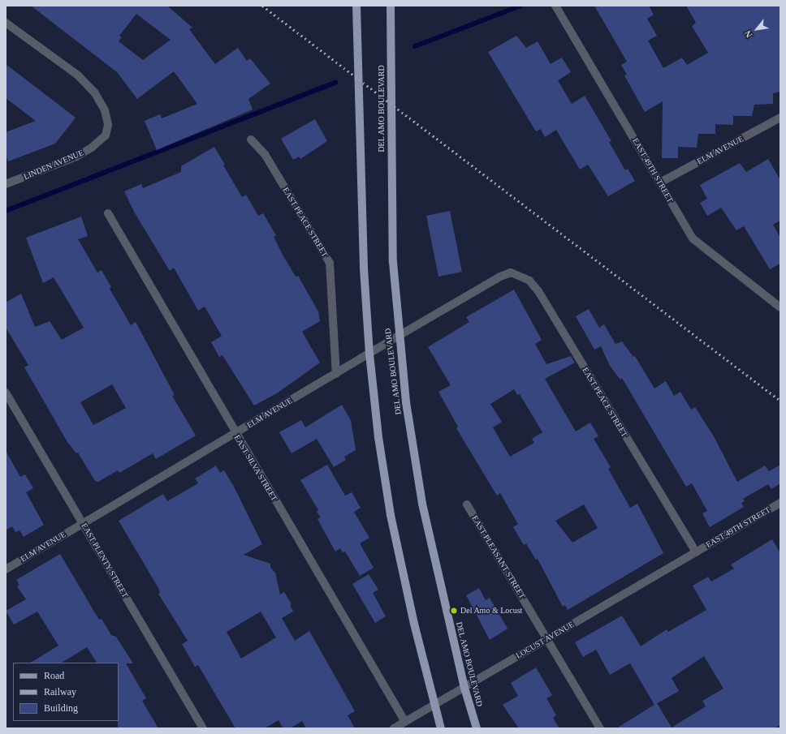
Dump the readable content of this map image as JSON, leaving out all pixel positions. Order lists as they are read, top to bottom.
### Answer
{
  "streets": {
    "main road": ["DEL AMO BOULEVARD"],
    "street": [
      "ELM AVENUE",
      "LINDEN AVENUE",
      "EAST 49TH STREET",
      "EAST PEACE STREET",
      "EAST SILVA STREET",
      "EAST PLEASANT STREET",
      "EAST PLENTY STREET",
      "LOCUST AVENUE"
    ]
  },
  "crossings": [
    ["DEL AMO BOULEVARD", "ELM AVENUE"],
    ["DEL AMO BOULEVARD", "LOCUST AVENUE"],
    ["ELM AVENUE", "EAST 49TH STREET"],
    ["ELM AVENUE", "EAST PEACE STREET"],
    ["ELM AVENUE", "EAST SILVA STREET"],
    ["ELM AVENUE", "EAST PLENTY STREET"],
    ["EAST 49TH STREET", "EAST PEACE STREET"],
    ["EAST 49TH STREET", "LOCUST AVENUE"],
    ["EAST PEACE STREET", "LOCUST AVENUE"],
    ["EAST SILVA STREET", "LOCUST AVENUE"],
    ["EAST PLEASANT STREET", "LOCUST AVENUE"]
  ],
  "places": ["Del Amo & Locust"],
  "legend": ["Road", "Railway", "Building"],
  "north": "bottom left"
}
